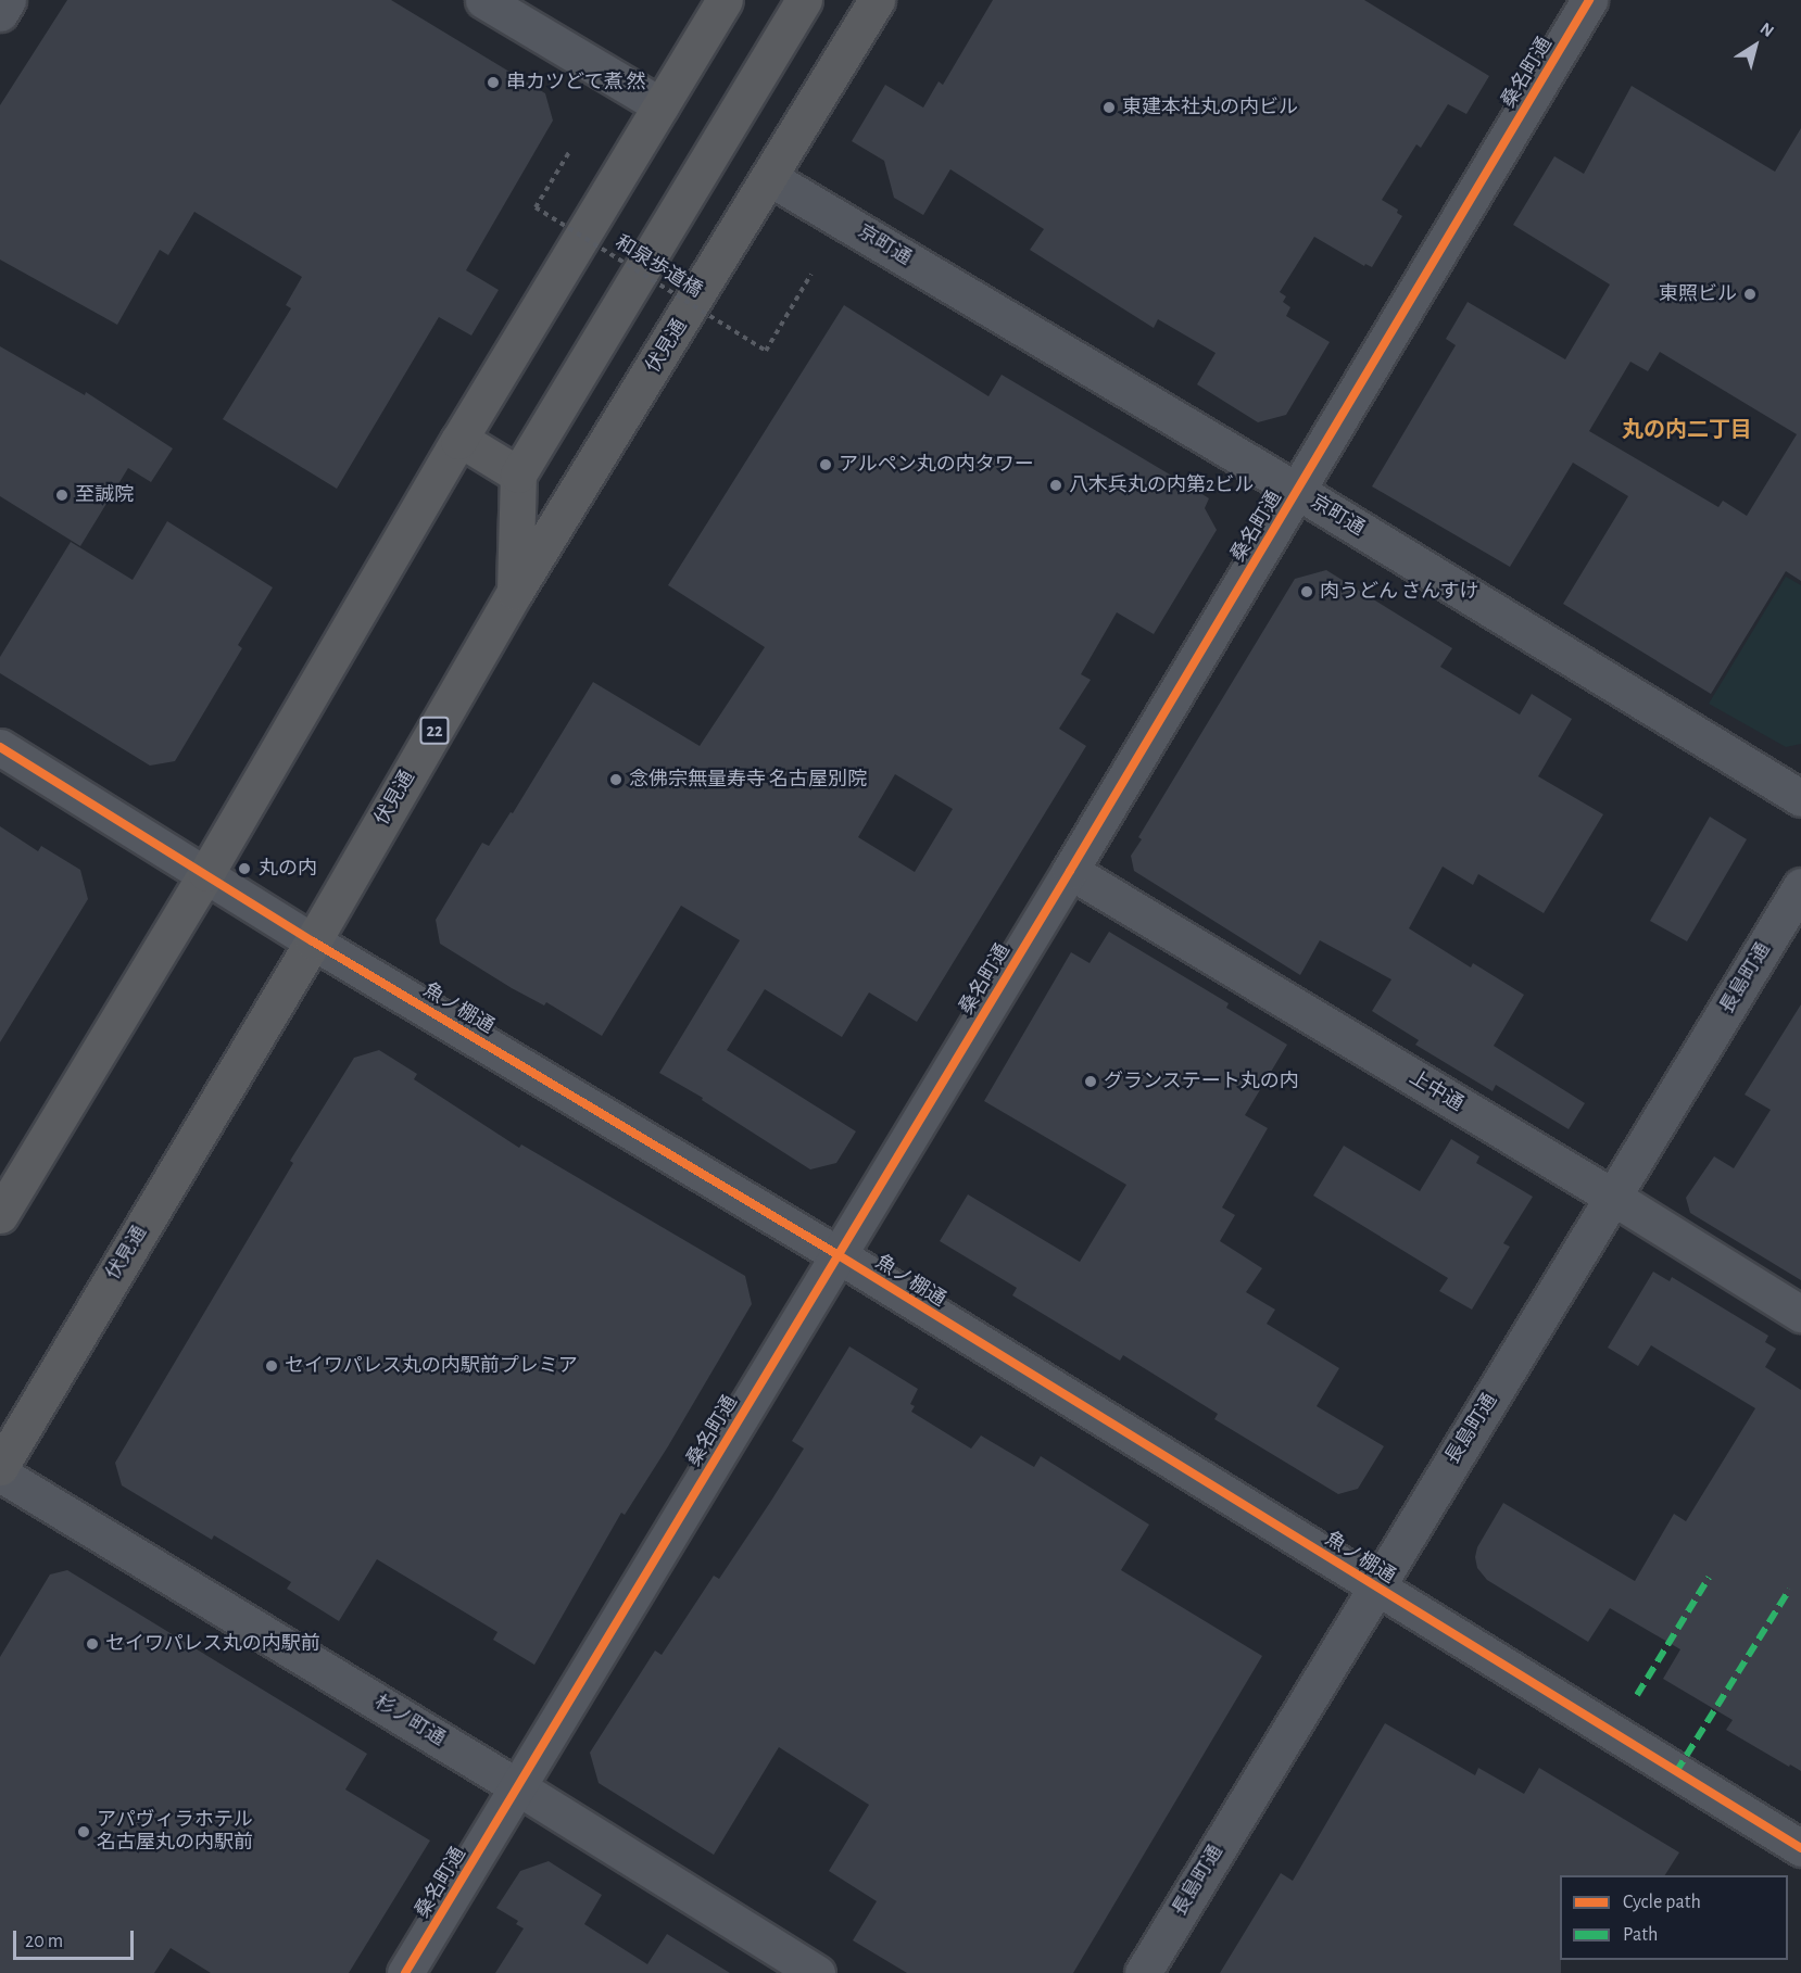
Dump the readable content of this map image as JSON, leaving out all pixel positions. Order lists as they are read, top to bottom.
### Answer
{
  "streets": {
    "highway": ["伏見通", "22"],
    "street": [
      "桑名町通",
      "京町通",
      "長島町通",
      "魚ノ棚通",
      "上中通",
      "杉ノ町通"
    ],
    "path": ["和泉歩道橋"]
  },
  "crossings": [
    ["桑名町通", "京町通"],
    ["桑名町通", "魚ノ棚通"],
    ["桑名町通", "上中通"],
    ["桑名町通", "杉ノ町通"],
    ["京町通", "伏見通"],
    ["伏見通", "魚ノ棚通"],
    ["長島町通", "魚ノ棚通"],
    ["長島町通", "上中通"]
  ],
  "districts": ["丸の内二丁目"],
  "places": [
    "串カツどて煮 然",
    "東建本社丸の内ビル",
    "東照ビル",
    "アルペン丸の内タワー",
    "八木兵丸の内第2ビル",
    "至誠院",
    "肉うどん さんすけ",
    "念佛宗無量寿寺 名古屋別院",
    "丸の内",
    "グランステート丸の内",
    "セイワパレス丸の内駅前プレミア",
    "セイワパレス丸の内駅前",
    "アパヴィラホテル 名古屋丸の内駅前"
  ],
  "legend": ["Cycle path", "Path"],
  "scale_bar": "20 m",
  "north": "top right"
}
